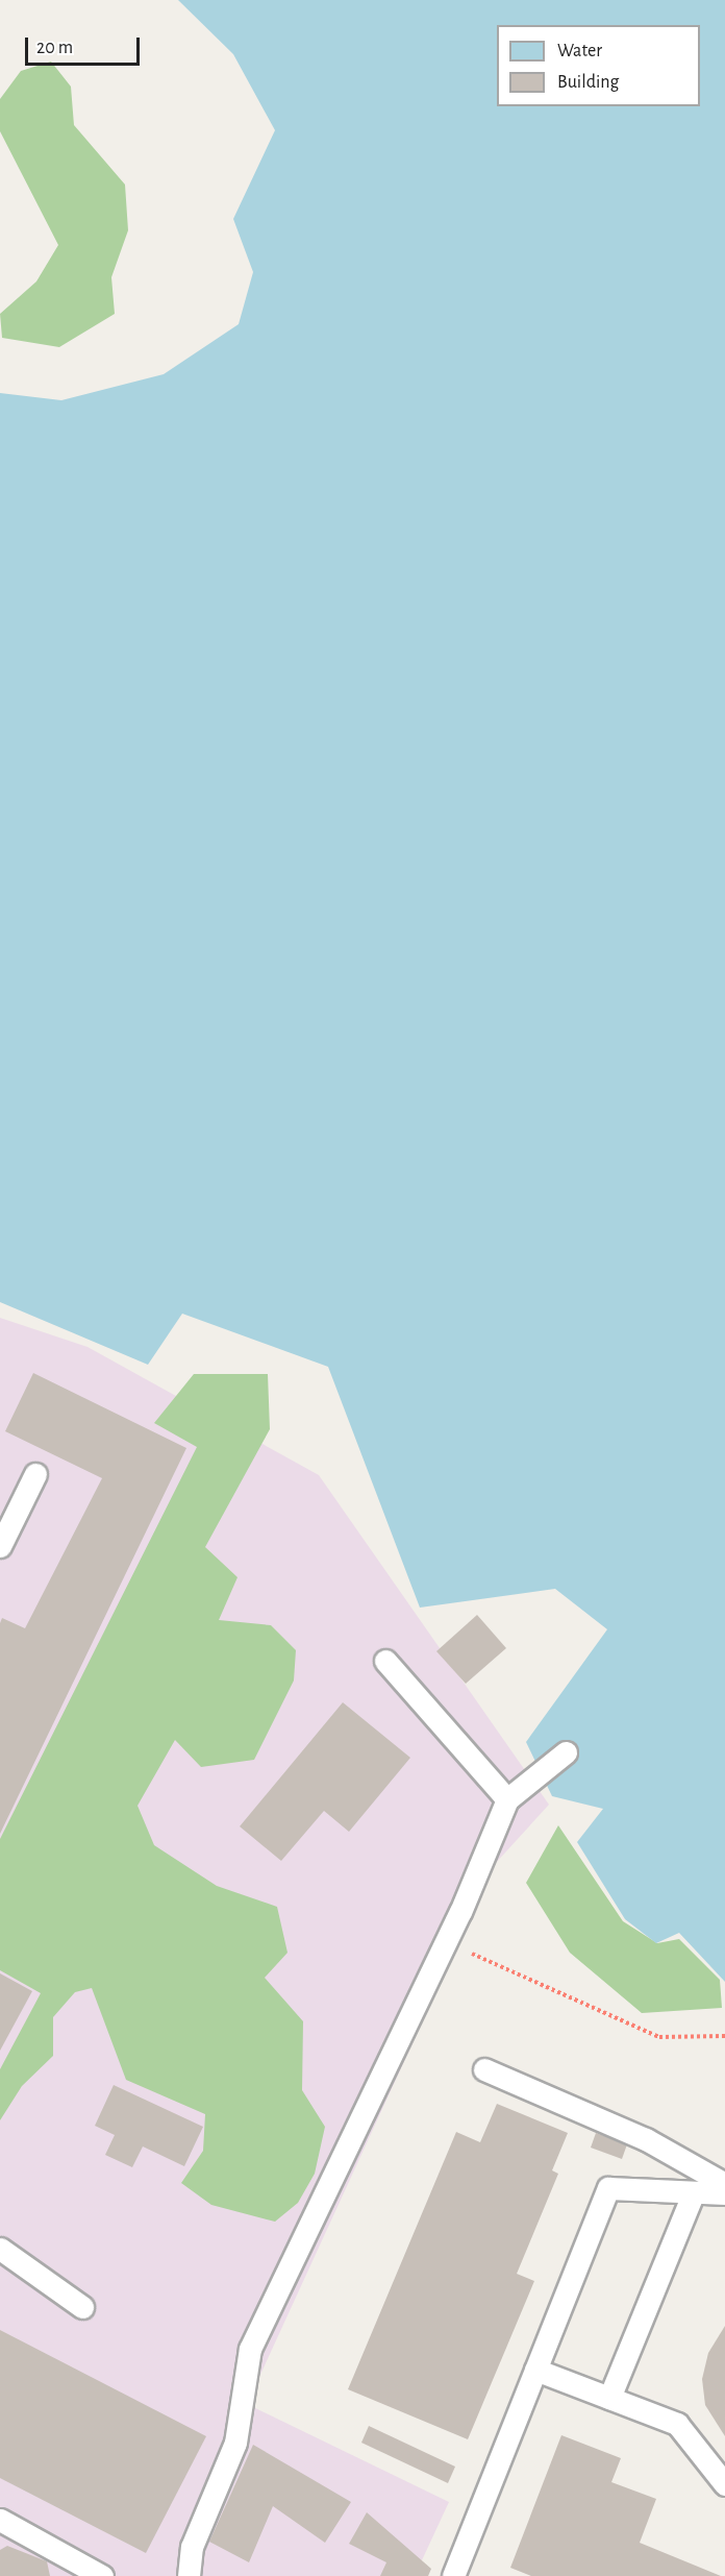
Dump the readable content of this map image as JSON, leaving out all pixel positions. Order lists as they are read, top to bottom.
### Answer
{
  "legend": ["Water", "Building"],
  "scale_bar": "20 m"
}
